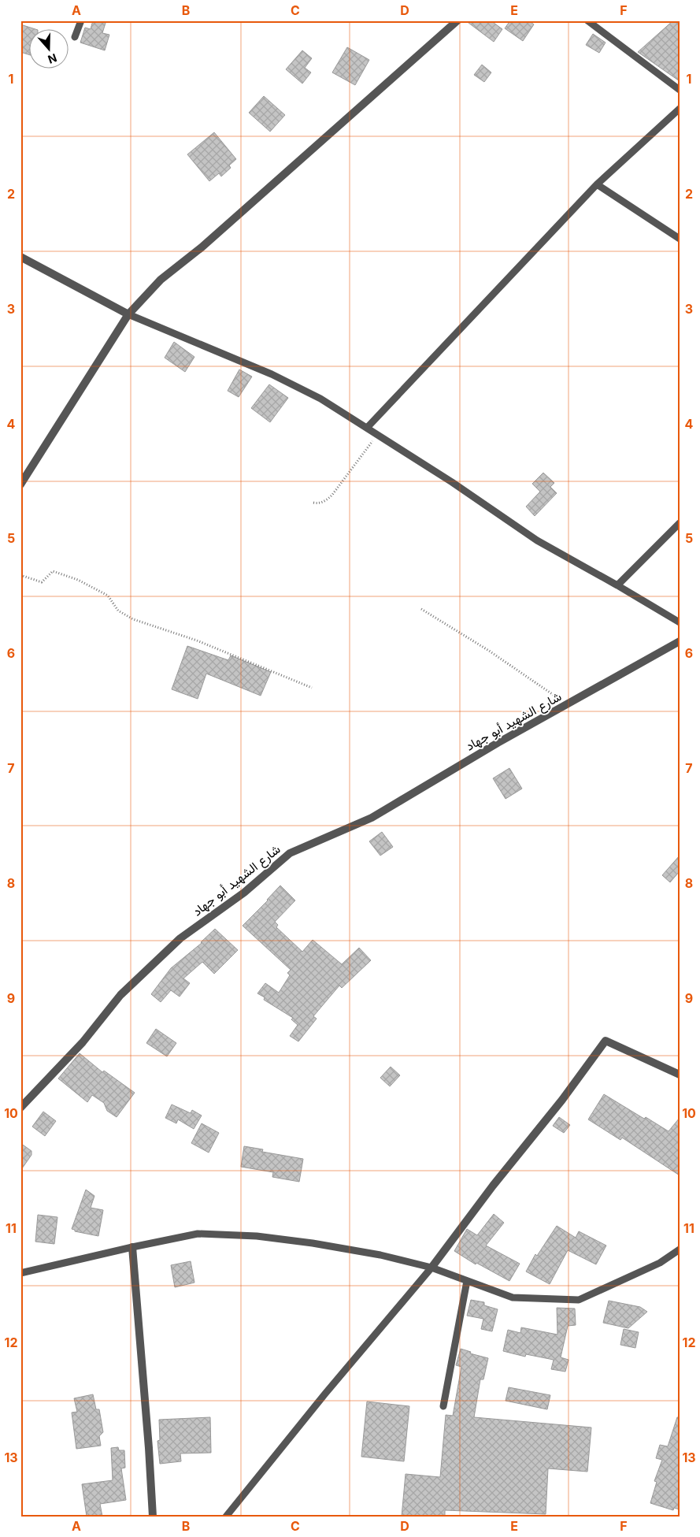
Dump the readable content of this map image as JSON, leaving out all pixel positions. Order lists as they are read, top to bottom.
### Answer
{
  "streets": {
    "street": ["شارع الشهيد أبو جهاد"]
  },
  "north": "bottom",
  "grid": {
    "columns": [
      "A",
      "B",
      "C",
      "D",
      "E",
      "F"
    ],
    "rows": [
      "1",
      "2",
      "3",
      "4",
      "5",
      "6",
      "7",
      "8",
      "9",
      "10",
      "11",
      "12",
      "13"
    ]
  }
}
